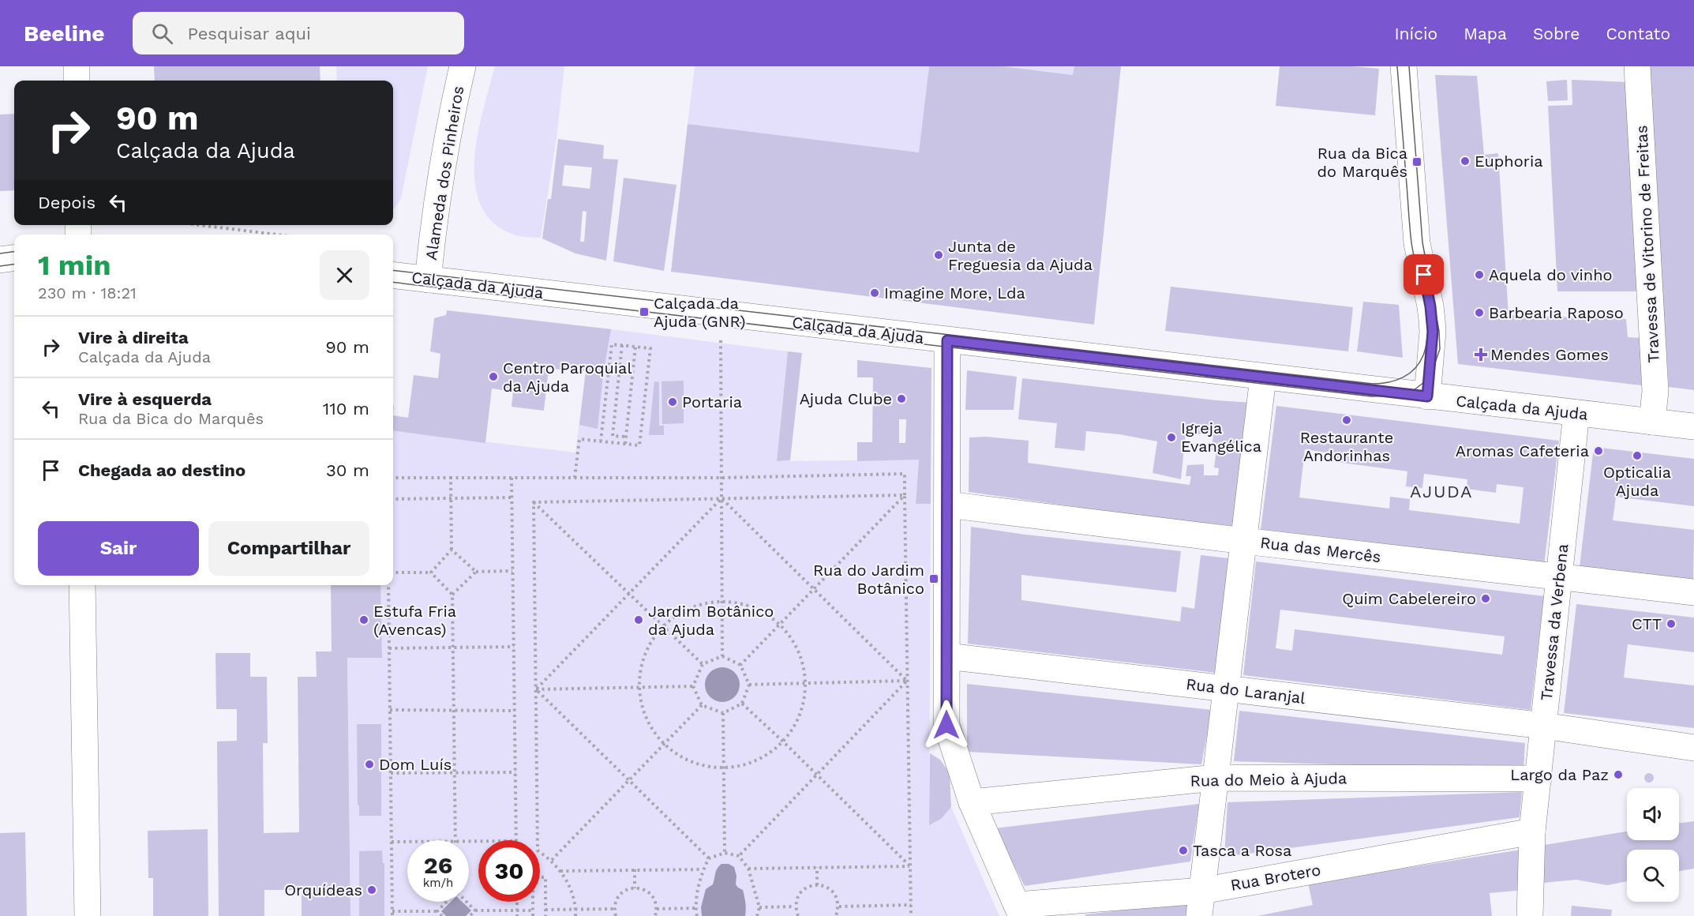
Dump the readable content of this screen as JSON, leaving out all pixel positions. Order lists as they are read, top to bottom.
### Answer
{
  "streets": {
    "street": [
      "Alameda dos Pinheiros",
      "Travessa de Vitorino de Freitas",
      "Calçada da Ajuda",
      "Rua das Mercês",
      "Travessa da Verbena",
      "Rua do Laranjal",
      "Rua do Meio à Ajuda",
      "Rua Brotero"
    ]
  },
  "crossings": [
    ["Alameda dos Pinheiros", "Calçada da Ajuda"],
    ["Travessa de Vitorino de Freitas", "Calçada da Ajuda"],
    ["Calçada da Ajuda", "Travessa da Verbena"],
    ["Rua das Mercês", "Travessa da Verbena"],
    ["Travessa da Verbena", "Rua do Laranjal"],
    ["Travessa da Verbena", "Rua do Meio à Ajuda"],
    ["Travessa da Verbena", "Rua Brotero"]
  ],
  "districts": ["AJUDA"],
  "places": {
    "other": [
      "Euphoria",
      "Junta de Freguesia da Ajuda",
      "Aquela do vinho",
      "Imagine More, Lda",
      "Barbearia Raposo",
      "Centro Paroquial da Ajuda",
      "Ajuda Clube",
      "Portaria",
      "Restaurante Andorinhas",
      "Igreja Evangélica",
      "Aromas Cafeteria",
      "Opticalia Ajuda",
      "Quim Cabelereiro",
      "Estufa Fria (Avencas)",
      "Jardim Botânico da Ajuda",
      "CTT",
      "Dom Luís",
      "Largo da Paz",
      "Tasca a Rosa",
      "Orquídeas"
    ],
    "transit": ["Rua da Bica do Marquês", "Calçada da Ajuda (GNR)", "Rua do Jardim Botânico"],
    "health": ["Mendes Gomes"]
  },
  "page": {
    "header": "Beeline",
    "search": "Pesquisar aqui",
    "nav": [
      "Início",
      "Mapa",
      "Sobre",
      "Contato"
    ],
    "turn": ["90 m", "Calçada da Ajuda"],
    "then": "Depois",
    "heading": ["1 min", "230 m · 18:21"],
    "list": [
      {
        "name": "Vire à direita",
        "note": "Calçada da Ajuda",
        "value": "90 m"
      },
      {
        "name": "Vire à esquerda",
        "note": "Rua da Bica do Marquês",
        "value": "110 m"
      },
      {
        "name": "Chegada ao destino",
        "value": "30 m"
      }
    ],
    "buttons": ["Sair", "Compartilhar"],
    "speed": "26 km/h",
    "limit": "30"
  }
}
